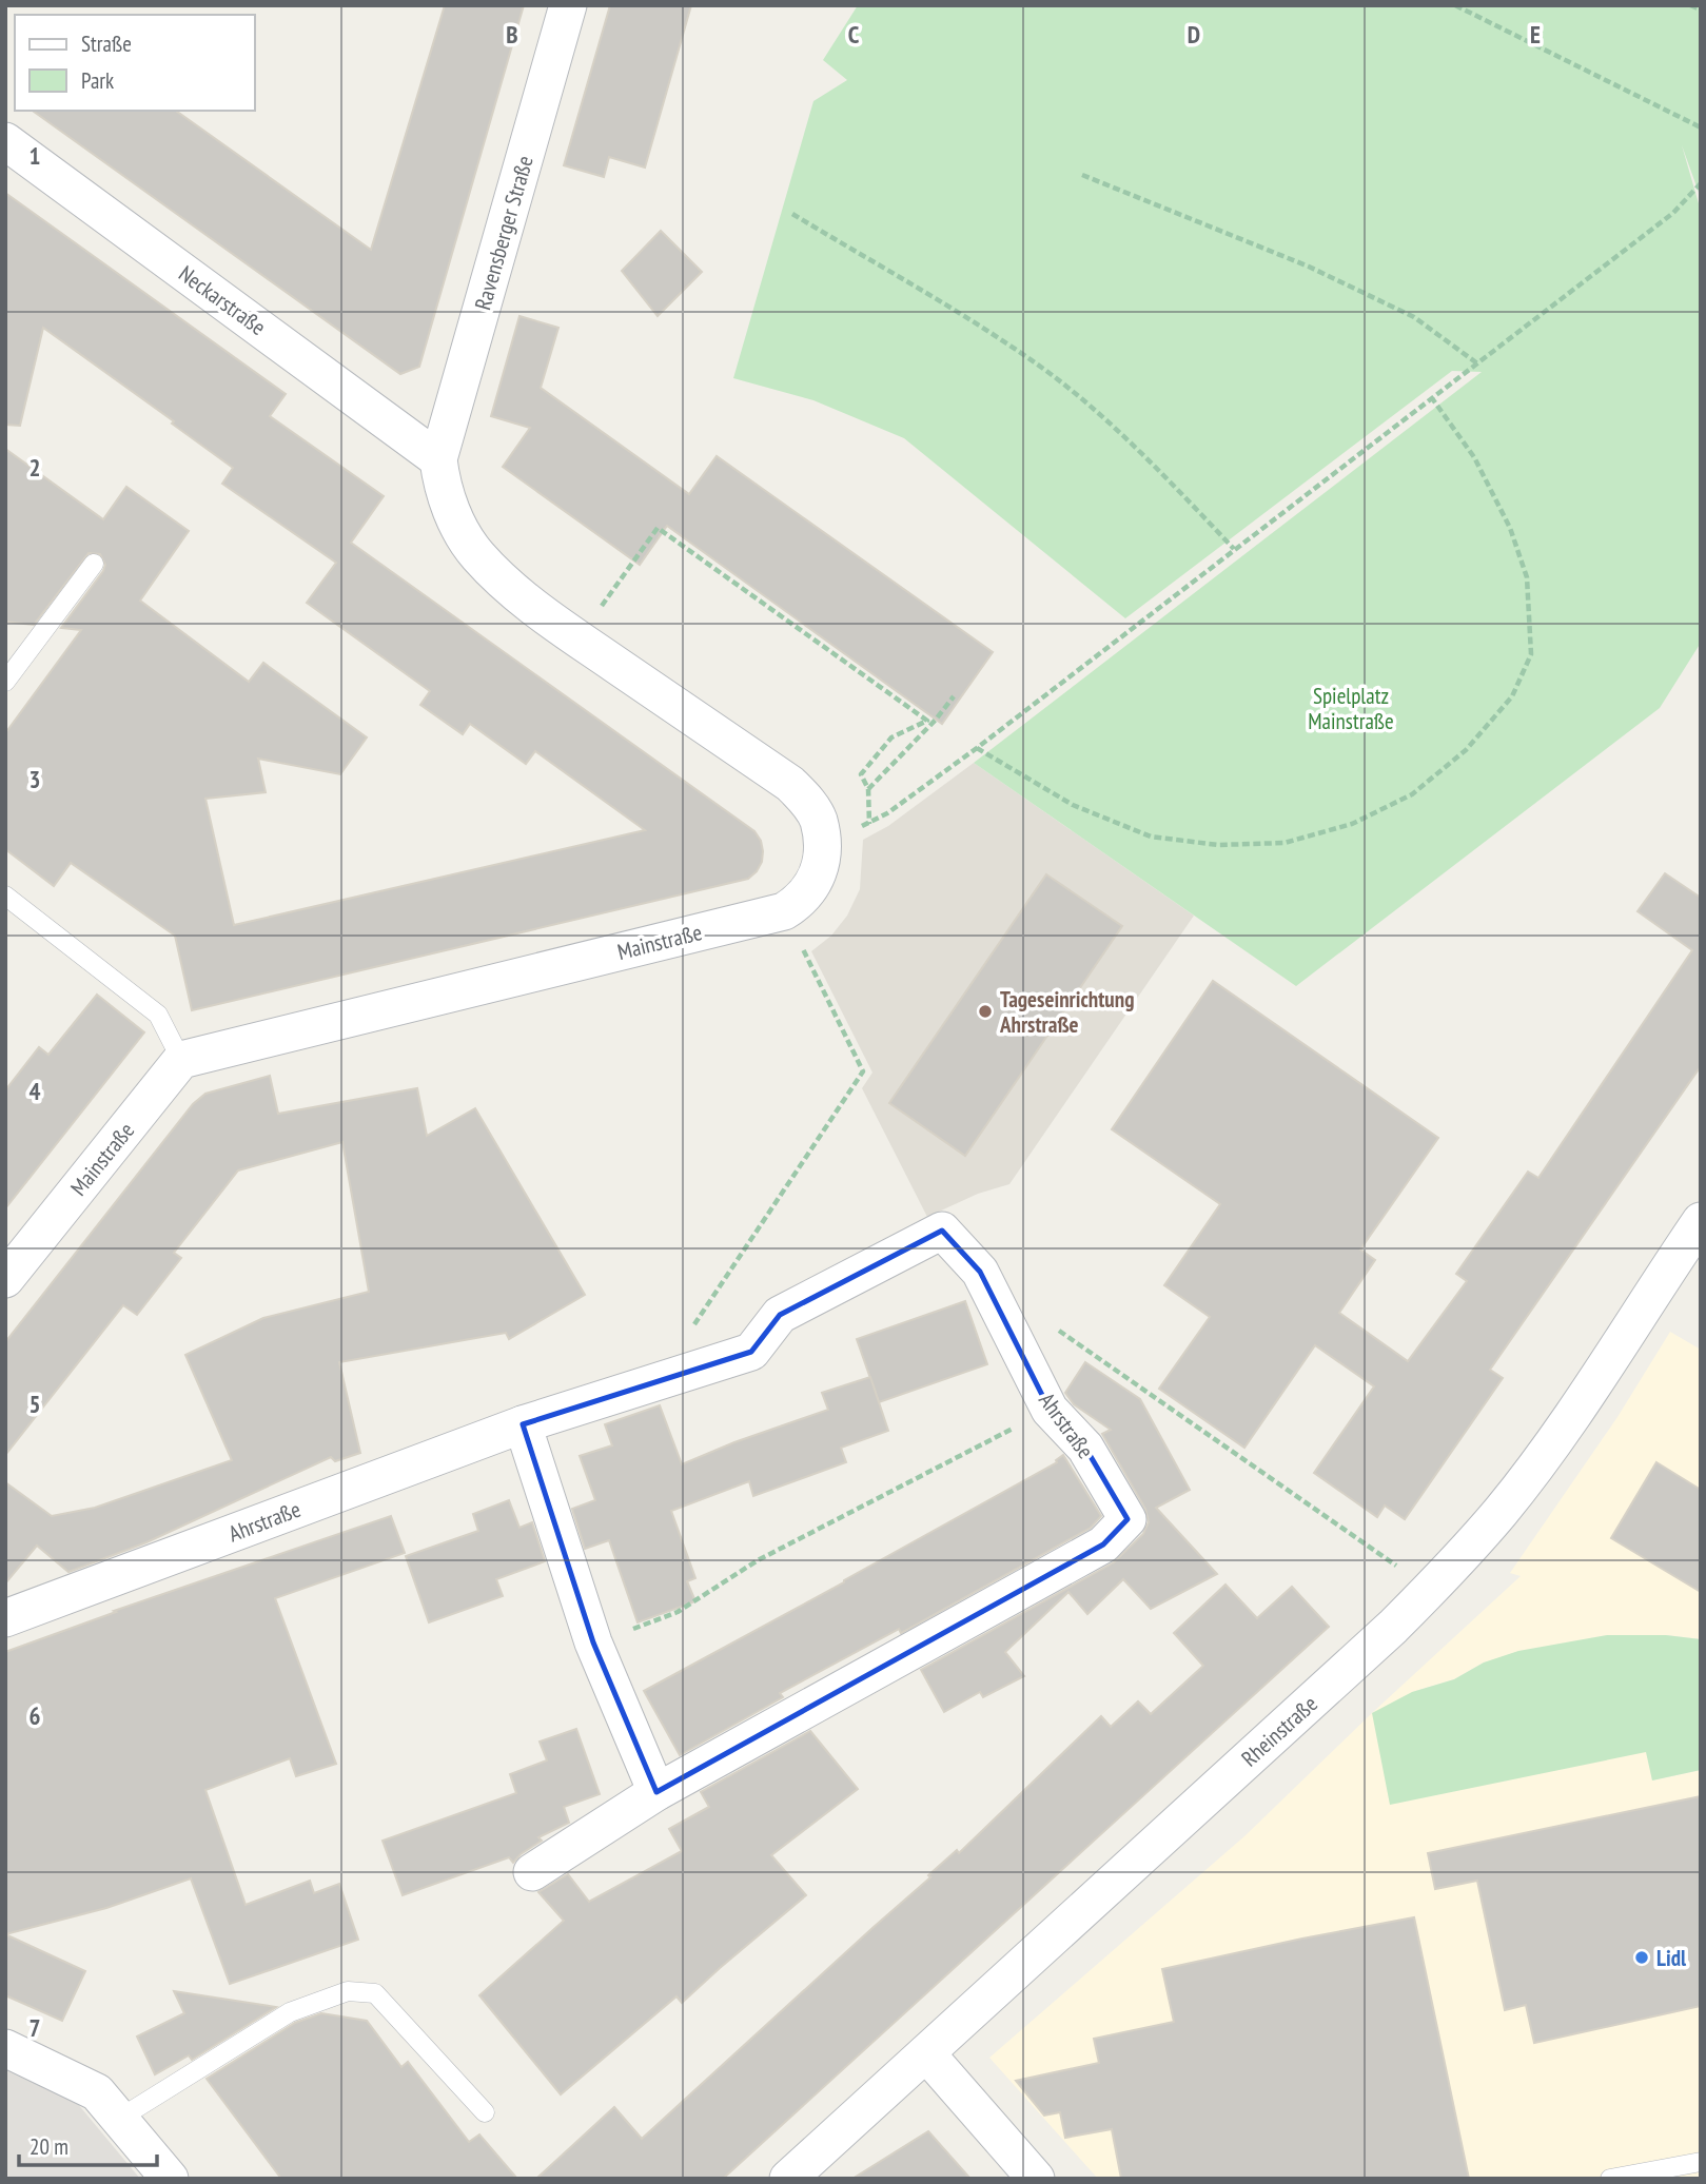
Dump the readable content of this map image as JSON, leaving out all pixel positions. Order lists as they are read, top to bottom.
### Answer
{
  "streets": {
    "street": [
      "Ravensberger Straße",
      "Neckarstraße",
      "Mainstraße",
      "Ahrstraße",
      "Rheinstraße"
    ]
  },
  "crossings": [
    ["Ravensberger Straße", "Neckarstraße"],
    ["Ravensberger Straße", "Mainstraße"],
    ["Neckarstraße", "Mainstraße"]
  ],
  "parks": ["Spielplatz Mainstraße"],
  "places": ["Tageseinrichtung Ahrstraße", "Lidl"],
  "legend": ["Straße", "Park"],
  "scale_bar": "20 m",
  "grid": {
    "columns": [
      "B",
      "C",
      "D",
      "E"
    ],
    "rows": [
      "1",
      "2",
      "3",
      "4",
      "5",
      "6",
      "7"
    ]
  }
}
